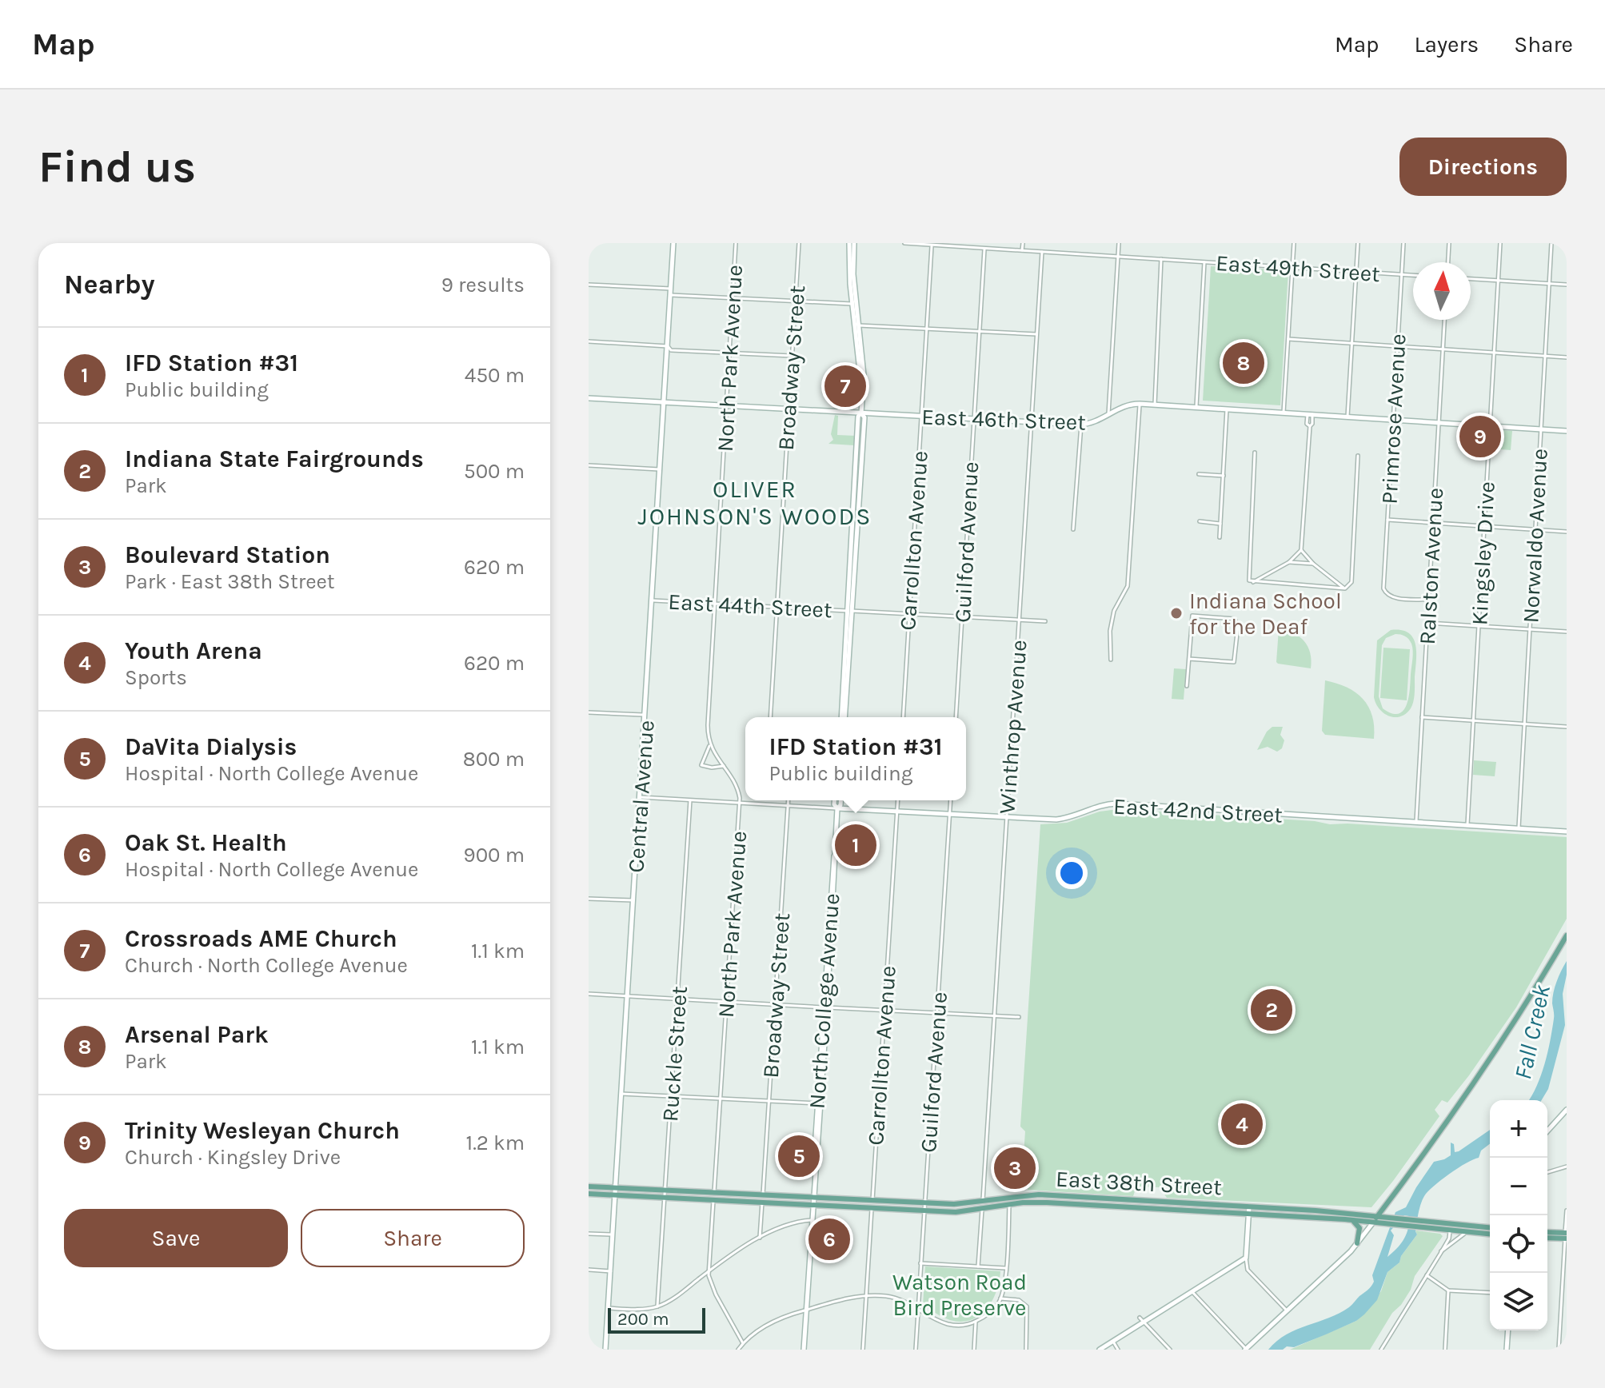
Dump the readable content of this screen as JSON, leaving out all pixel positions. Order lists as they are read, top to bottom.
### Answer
{
  "streets": {
    "main road": [
      "East 46th Street",
      "Central Avenue",
      "East 42nd Street",
      "North College Avenue",
      "East 38th Street"
    ],
    "street": [
      "East 49th Street",
      "North Park Avenue",
      "Broadway Street",
      "Primrose Avenue",
      "Norwaldo Avenue",
      "Carrollton Avenue",
      "Guilford Avenue",
      "Kingsley Drive",
      "Ralston Avenue",
      "East 44th Street",
      "Winthrop Avenue",
      "Ruckle Street"
    ]
  },
  "crossings": [
    ["East 49th Street", "Primrose Avenue"],
    ["East 49th Street", "Carrollton Avenue"],
    ["East 49th Street", "Guilford Avenue"],
    ["East 49th Street", "Winthrop Avenue"],
    ["North Park Avenue", "East 46th Street"],
    ["North Park Avenue", "East 44th Street"],
    ["North Park Avenue", "East 42nd Street"],
    ["North Park Avenue", "East 38th Street"],
    ["Broadway Street", "East 46th Street"],
    ["Broadway Street", "East 44th Street"],
    ["Broadway Street", "East 42nd Street"],
    ["Broadway Street", "East 38th Street"],
    ["East 46th Street", "Primrose Avenue"],
    ["East 46th Street", "Norwaldo Avenue"],
    ["East 46th Street", "Carrollton Avenue"],
    ["East 46th Street", "Guilford Avenue"],
    ["East 46th Street", "Kingsley Drive"],
    ["East 46th Street", "Ralston Avenue"],
    ["East 46th Street", "Winthrop Avenue"],
    ["East 46th Street", "Central Avenue"],
    ["Primrose Avenue", "Ralston Avenue"],
    ["Norwaldo Avenue", "East 42nd Street"],
    ["Carrollton Avenue", "East 44th Street"],
    ["Carrollton Avenue", "East 42nd Street"],
    ["Carrollton Avenue", "East 38th Street"],
    ["Guilford Avenue", "East 44th Street"],
    ["Guilford Avenue", "East 42nd Street"],
    ["Guilford Avenue", "East 38th Street"],
    ["Kingsley Drive", "East 42nd Street"],
    ["Ralston Avenue", "East 42nd Street"],
    ["East 44th Street", "Winthrop Avenue"],
    ["East 44th Street", "Central Avenue"],
    ["Winthrop Avenue", "East 42nd Street"],
    ["Winthrop Avenue", "East 38th Street"],
    ["Central Avenue", "East 42nd Street"],
    ["Central Avenue", "East 38th Street"],
    ["East 42nd Street", "North College Avenue"],
    ["East 42nd Street", "Ruckle Street"],
    ["North College Avenue", "East 38th Street"],
    ["Ruckle Street", "East 38th Street"]
  ],
  "districts": ["OLIVER JOHNSON'S WOODS"],
  "water": ["Fall Creek"],
  "parks": ["Watson Road Bird Preserve"],
  "places": ["Indiana School for the Deaf"],
  "scale_bar": "200 m",
  "north": "top",
  "page": {
    "header": "Map",
    "nav": ["Map", "Layers", "Share"],
    "buttons": [
      "Directions",
      ["Save", "Share"]
    ],
    "title": "Find us",
    "heading": ["Nearby", "9 results"],
    "list": [
      {
        "mark": "1",
        "name": "IFD Station #31",
        "note": "Public building",
        "value": "450 m"
      },
      {
        "mark": "2",
        "name": "Indiana State Fairgrounds",
        "note": "Park",
        "value": "500 m"
      },
      {
        "mark": "3",
        "name": "Boulevard Station",
        "note": "Park · East 38th Street",
        "value": "620 m"
      },
      {
        "mark": "4",
        "name": "Youth Arena",
        "note": "Sports",
        "value": "620 m"
      },
      {
        "mark": "5",
        "name": "DaVita Dialysis",
        "note": "Hospital · North College Avenue",
        "value": "800 m"
      },
      {
        "mark": "6",
        "name": "Oak St. Health",
        "note": "Hospital · North College Avenue",
        "value": "900 m"
      },
      {
        "mark": "7",
        "name": "Crossroads AME Church",
        "note": "Church · North College Avenue",
        "value": "1.1 km"
      },
      {
        "mark": "8",
        "name": "Arsenal Park",
        "note": "Park",
        "value": "1.1 km"
      },
      {
        "mark": "9",
        "name": "Trinity Wesleyan Church",
        "note": "Church · Kingsley Drive",
        "value": "1.2 km"
      }
    ],
    "pins": [
      "8",
      "7",
      "9",
      "1",
      "2",
      "4",
      "5",
      "3",
      "6"
    ],
    "popup": ["IFD Station #31", "Public building"],
    "map_buttons": ["+", "−"],
    "scale": "200 m"
  }
}
